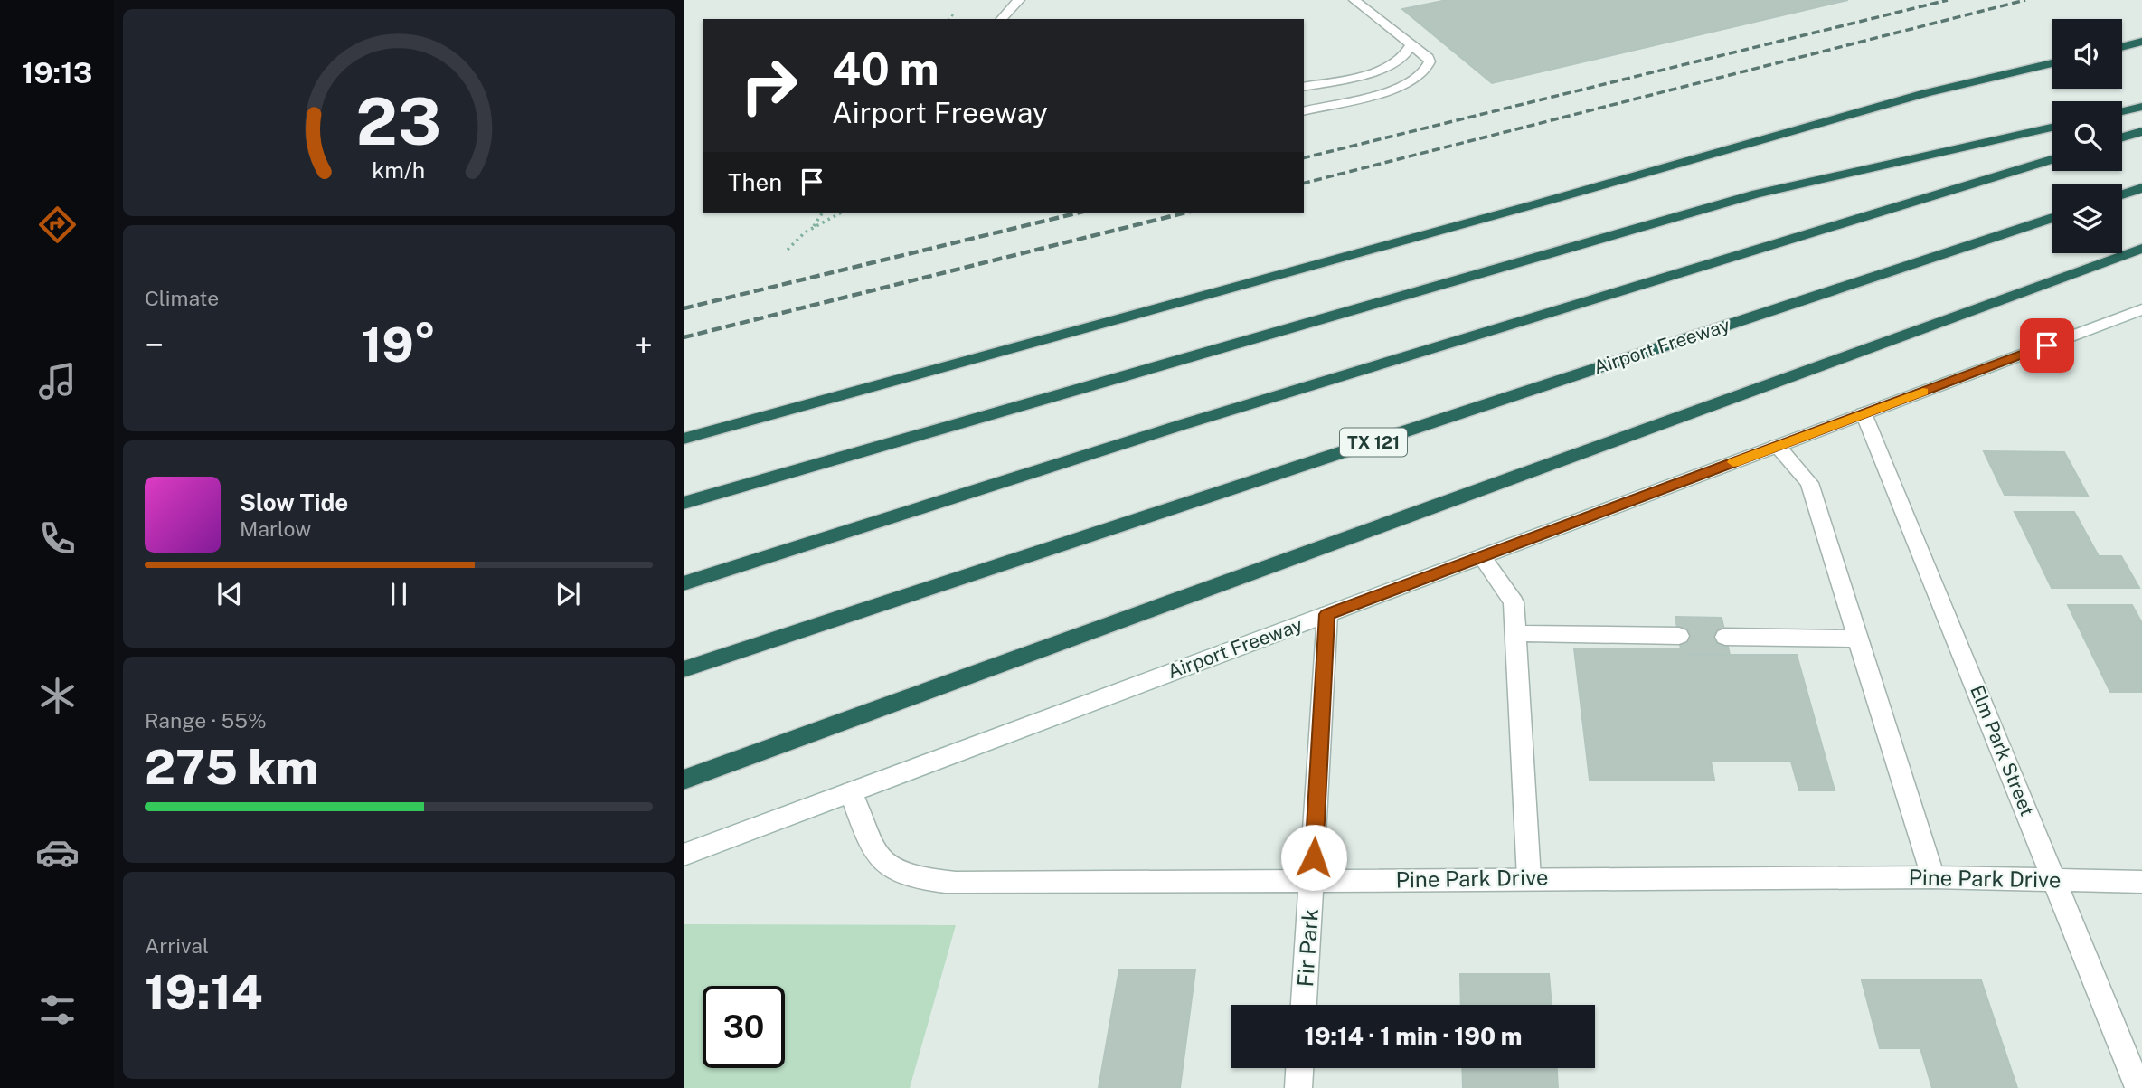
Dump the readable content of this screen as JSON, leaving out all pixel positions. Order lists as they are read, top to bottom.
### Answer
{
  "streets": {
    "highway": ["Airport Freeway", "TX 121"],
    "street": ["Elm Park Street", "Pine Park Drive", "Fir Park"]
  },
  "crossings": [
    ["Airport Freeway", "Elm Park Street"],
    ["Airport Freeway", "Pine Park Drive"],
    ["Airport Freeway", "Fir Park"],
    ["Elm Park Street", "Pine Park Drive"],
    ["Pine Park Drive", "Fir Park"]
  ],
  "page": {
    "tabs": "19:13",
    "turn": ["40 m", "Airport Freeway"],
    "then": "Then",
    "tile": [
      "Climate",
      ["Range · 55%", "275 km"],
      ["Arrival", "19:14"]
    ],
    "heat": ["−", "19°", "+"],
    "song": ["Slow Tide", "Marlow"],
    "limit": "30",
    "trip": "19:14 · 1 min · 190 m",
    "gauge": ["23", "km/h"]
  }
}
